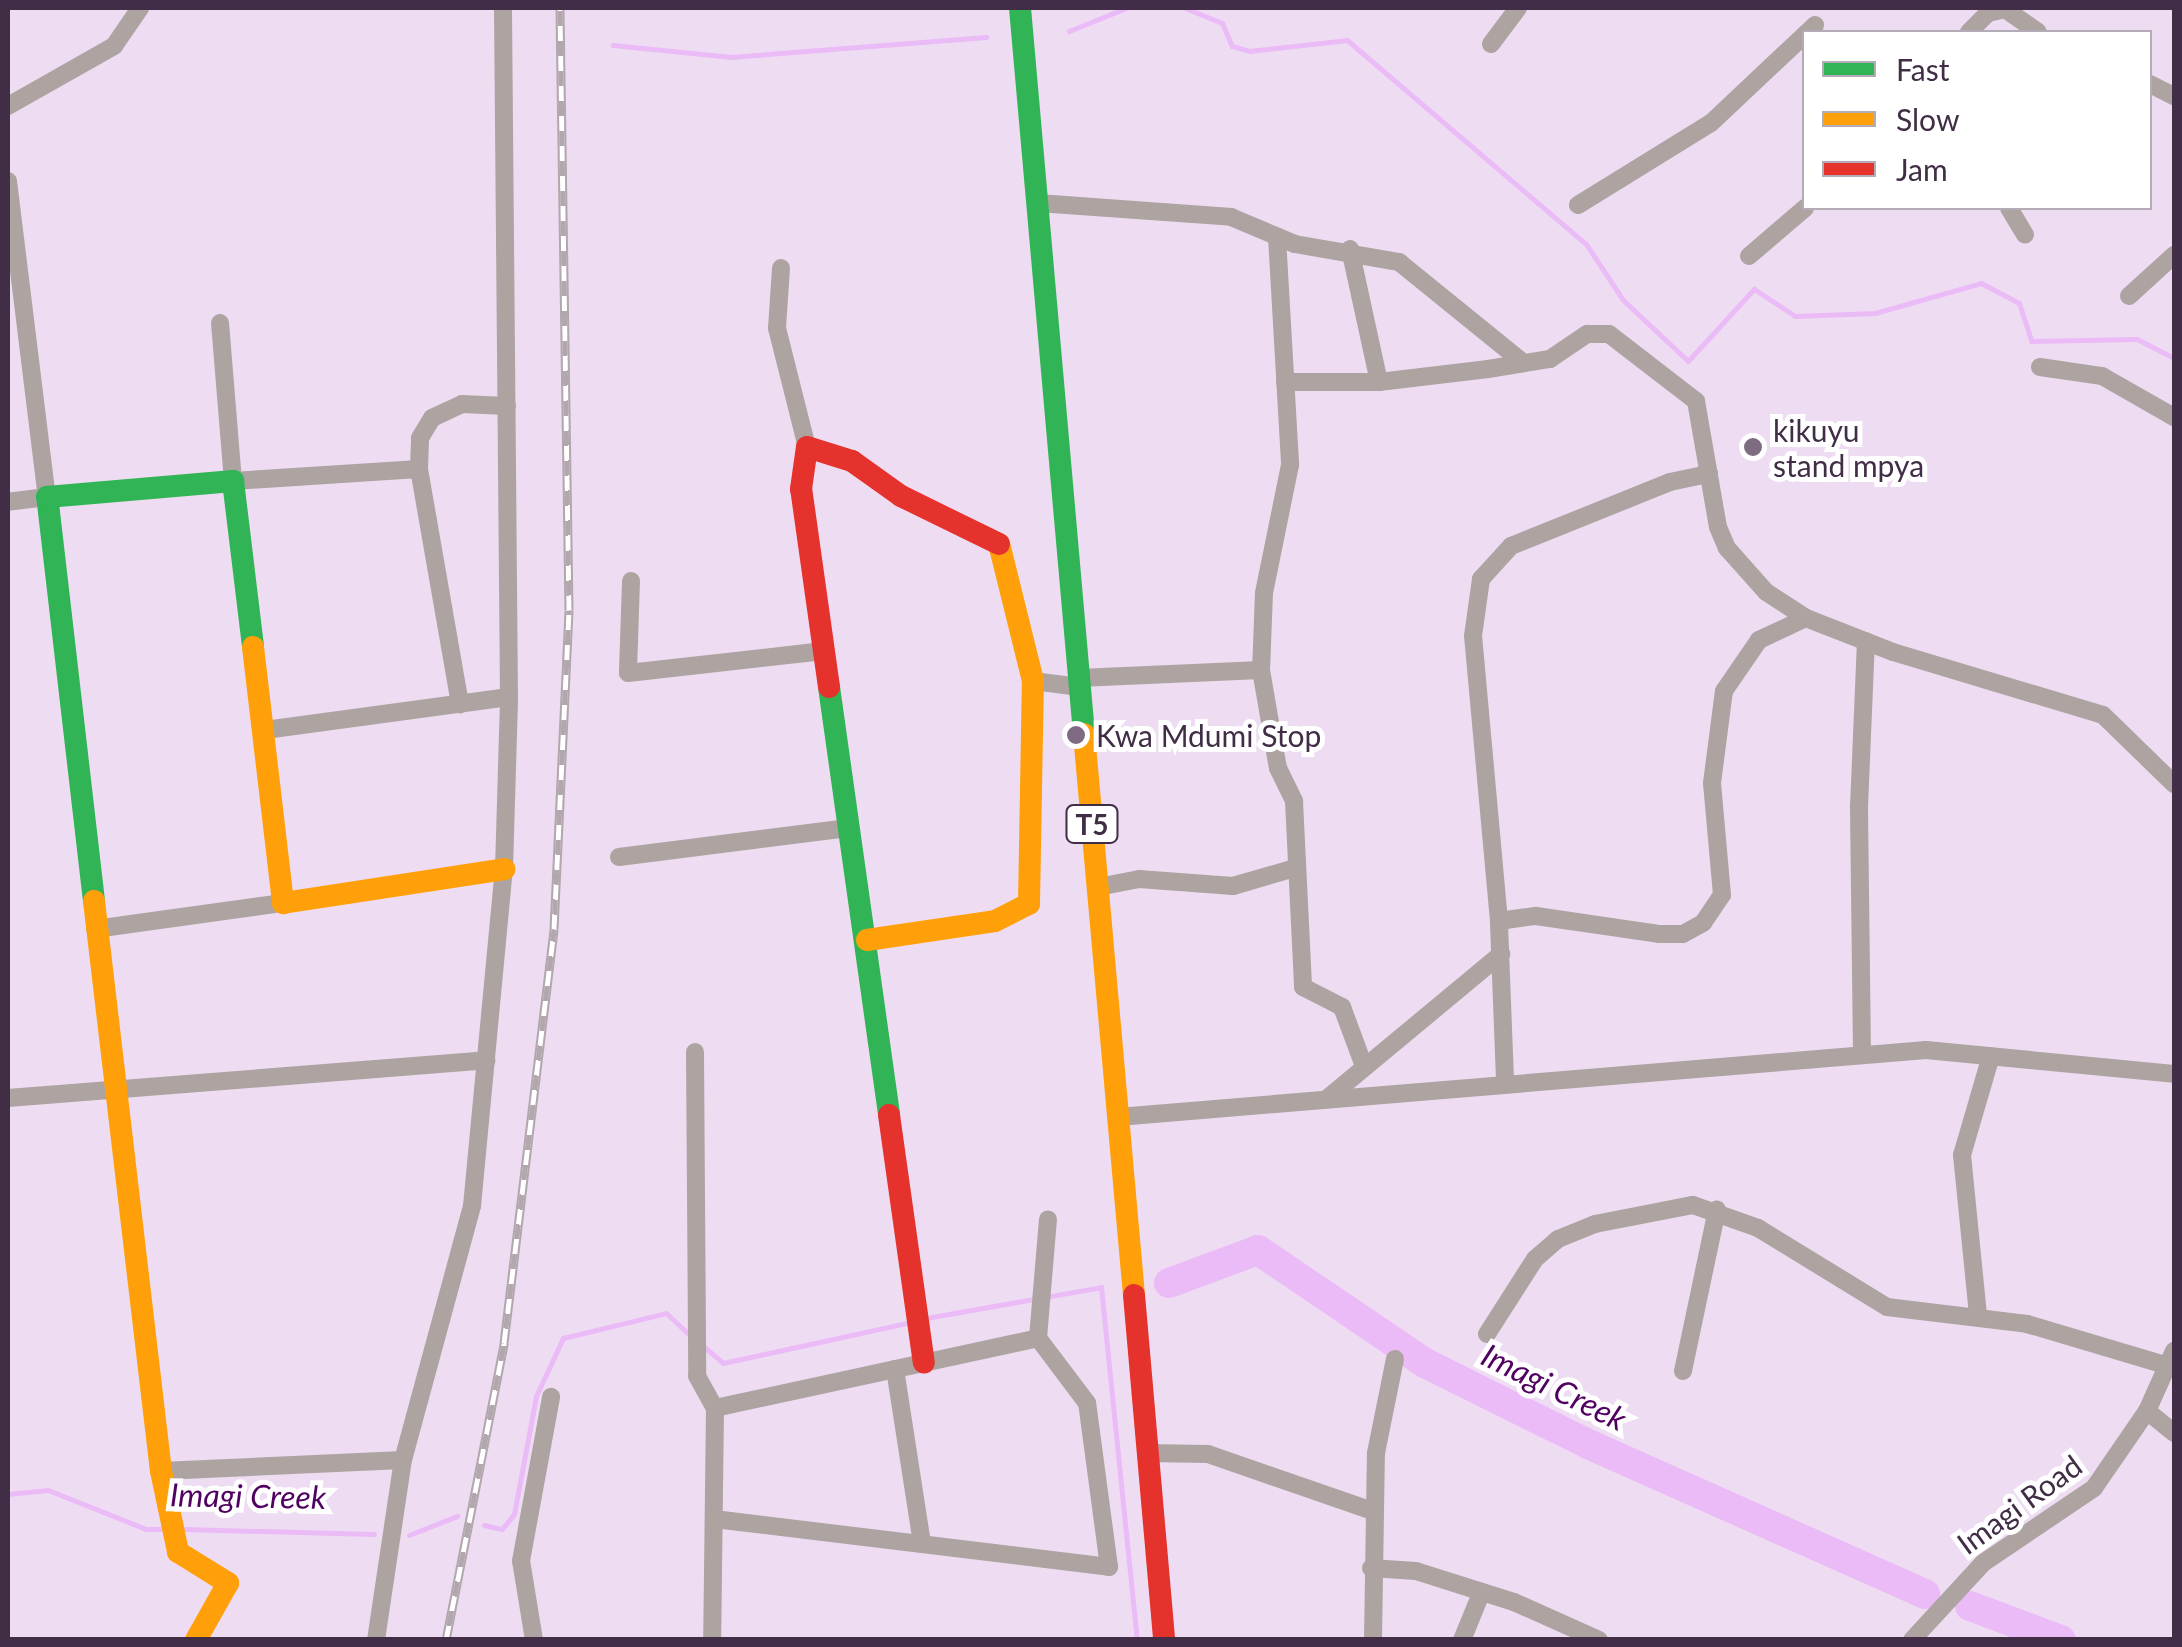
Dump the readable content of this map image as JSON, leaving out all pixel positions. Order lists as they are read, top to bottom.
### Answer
{
  "streets": {
    "main road": ["T5"],
    "street": ["Imagi Road"]
  },
  "water": ["Imagi Creek"],
  "places": ["kikuyu stand mpya", "Kwa Mdumi Stop"],
  "legend": ["Fast", "Slow", "Jam"]
}
